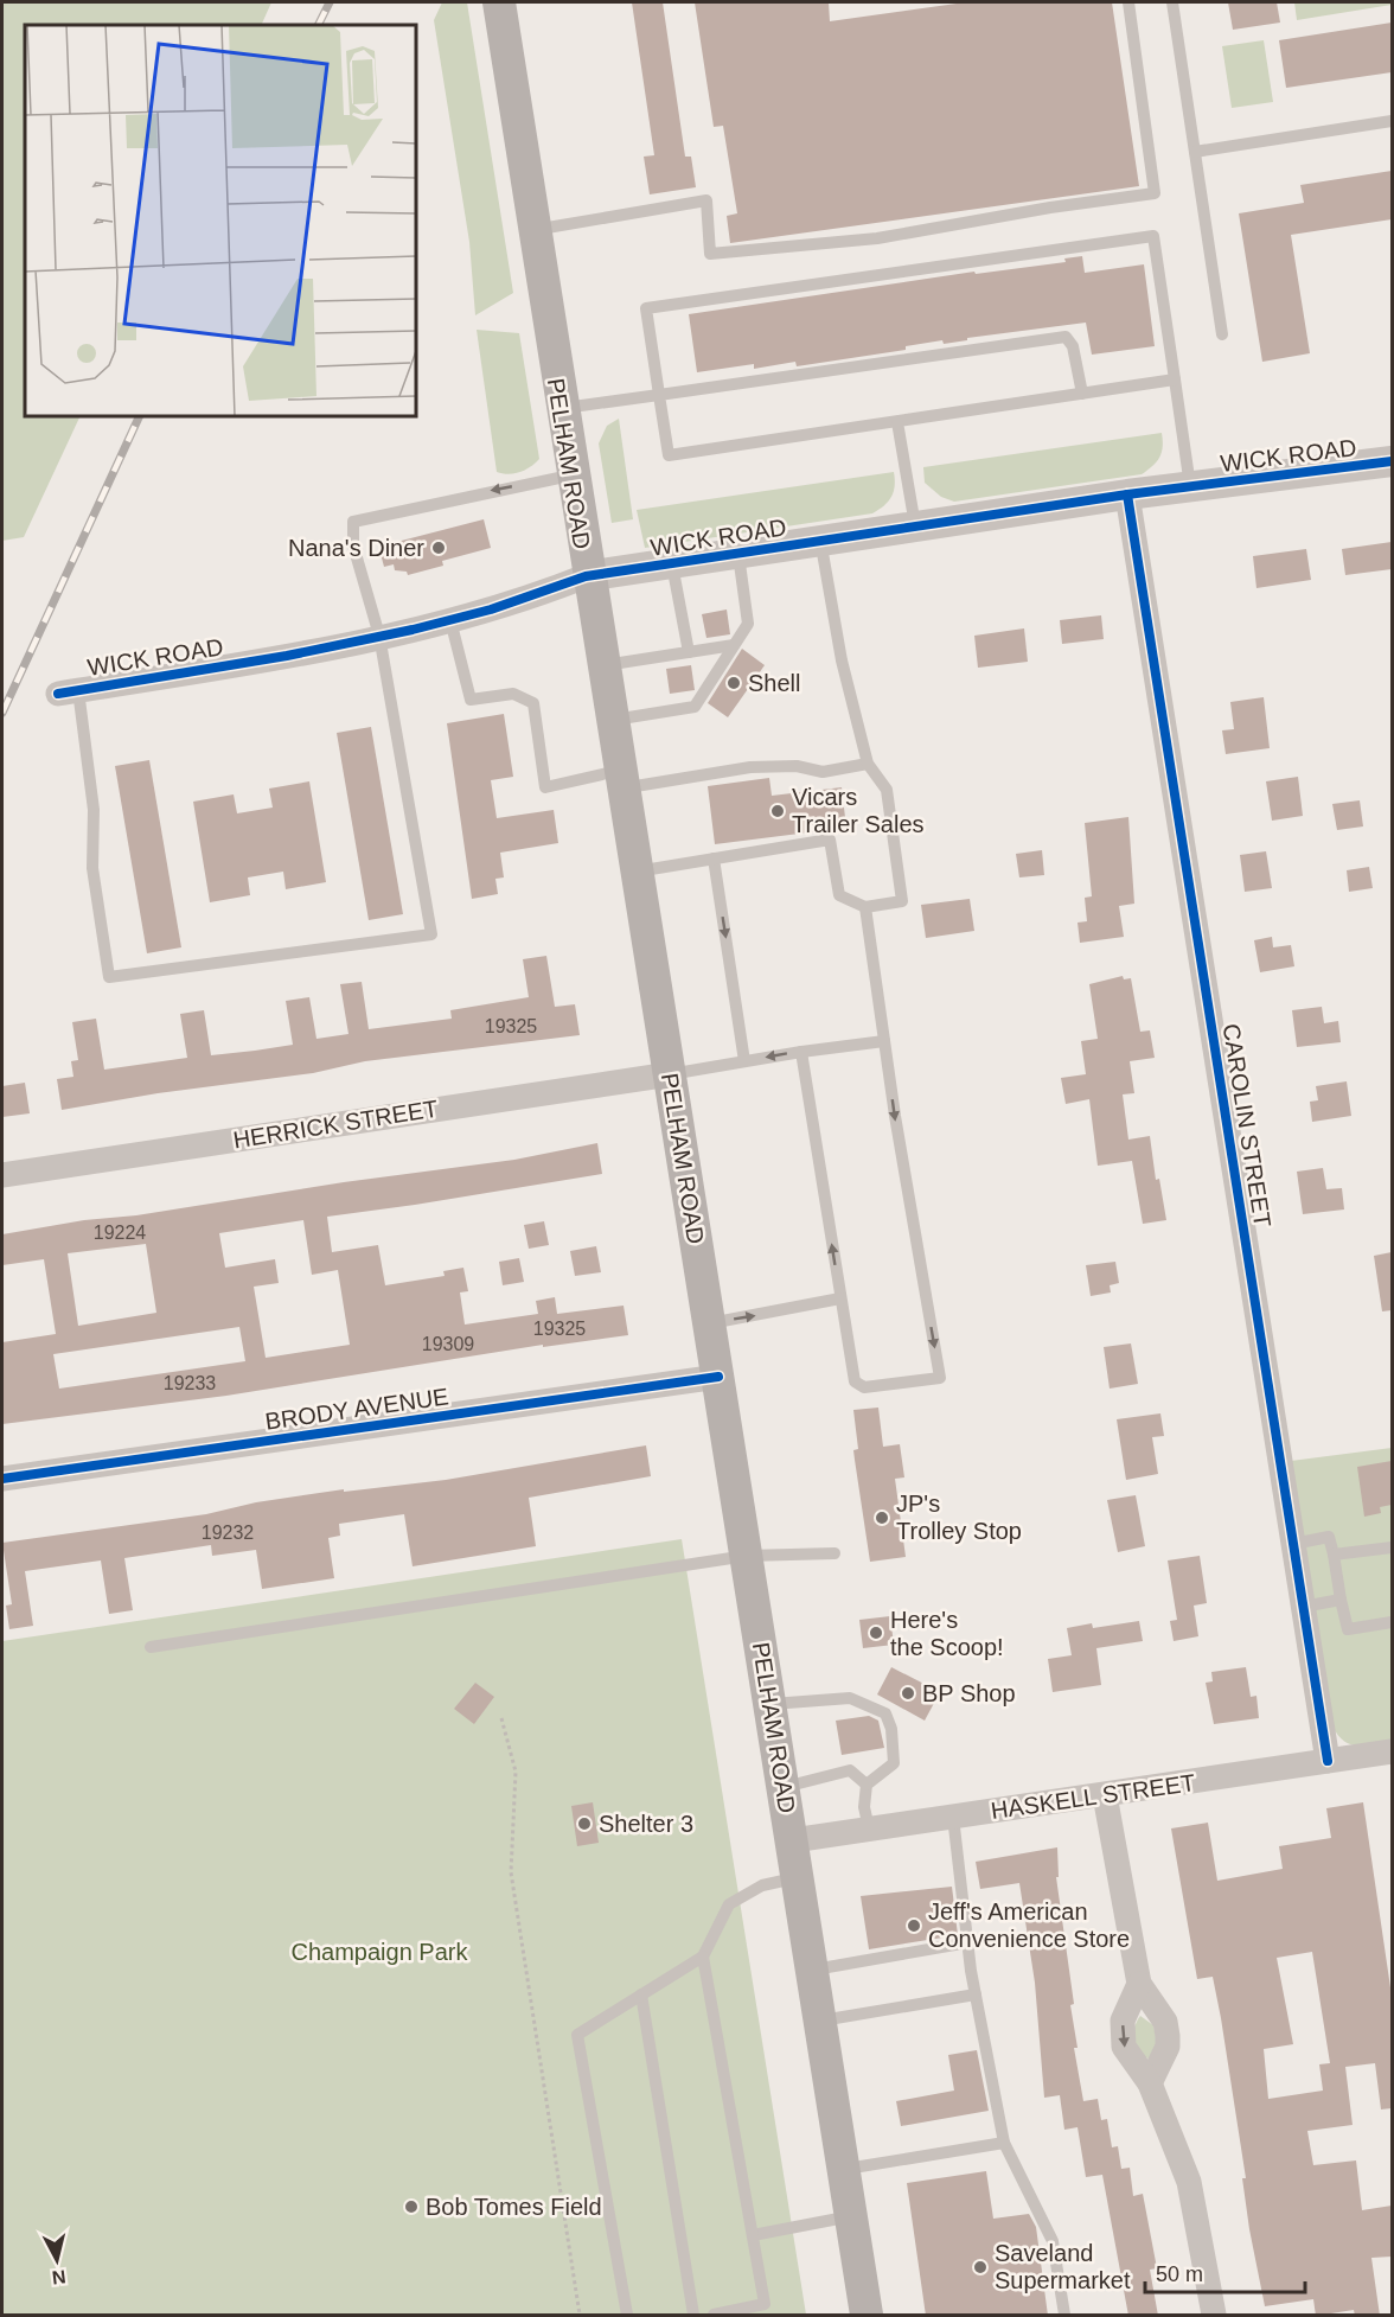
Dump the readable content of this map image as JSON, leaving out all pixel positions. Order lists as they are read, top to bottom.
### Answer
{
  "streets": {
    "main road": ["PELHAM ROAD"],
    "street": [
      "WICK ROAD",
      "HERRICK STREET",
      "CAROLIN STREET",
      "BRODY AVENUE",
      "HASKELL STREET"
    ]
  },
  "crossings": [
    ["WICK ROAD", "PELHAM ROAD"],
    ["WICK ROAD", "CAROLIN STREET"],
    ["PELHAM ROAD", "HERRICK STREET"],
    ["PELHAM ROAD", "BRODY AVENUE"],
    ["PELHAM ROAD", "HASKELL STREET"],
    ["CAROLIN STREET", "HASKELL STREET"]
  ],
  "parks": ["Champaign Park"],
  "places": [
    "Nana's Diner",
    "Shell",
    "Vicars Trailer Sales",
    "JP's Trolley Stop",
    "Here's the Scoop!",
    "BP Shop",
    "Shelter 3",
    "Jeff's American Convenience Store",
    "Bob Tomes Field",
    "Saveland Supermarket"
  ],
  "house_numbers": [
    "19325",
    "19224",
    "19325",
    "19309",
    "19233",
    "19232"
  ],
  "scale_bar": "50 m",
  "north": "bottom"
}
